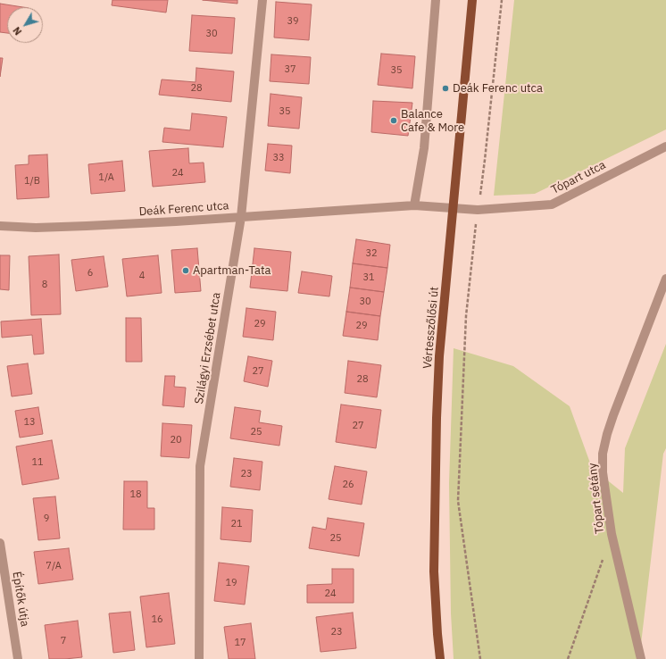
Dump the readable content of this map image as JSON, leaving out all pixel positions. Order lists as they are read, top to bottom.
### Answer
{
  "streets": {
    "main road": ["Vértesszőlősi út"],
    "street": [
      "Tópart utca",
      "Deák Ferenc utca",
      "Szilágyi Erzsébet utca",
      "Tópart sétány",
      "Építők útja"
    ]
  },
  "crossings": [
    ["Tópart utca", "Deák Ferenc utca"],
    ["Tópart utca", "Vértesszőlősi út"],
    ["Deák Ferenc utca", "Vértesszőlősi út"],
    ["Deák Ferenc utca", "Szilágyi Erzsébet utca"]
  ],
  "places": ["Deák Ferenc utca", "Balance Cafe & More", "Apartman-Tata"],
  "house_numbers": [
    "39",
    "30",
    "37",
    "35",
    "28",
    "35",
    "33",
    "24",
    "1/A",
    "1/B",
    "32",
    "6",
    "4",
    "31",
    "8",
    "30",
    "29",
    "29",
    "27",
    "28",
    "13",
    "27",
    "25",
    "20",
    "11",
    "23",
    "26",
    "18",
    "9",
    "21",
    "25",
    "7/A",
    "19",
    "24",
    "16",
    "23",
    "7",
    "17"
  ],
  "north": "bottom left"
}
